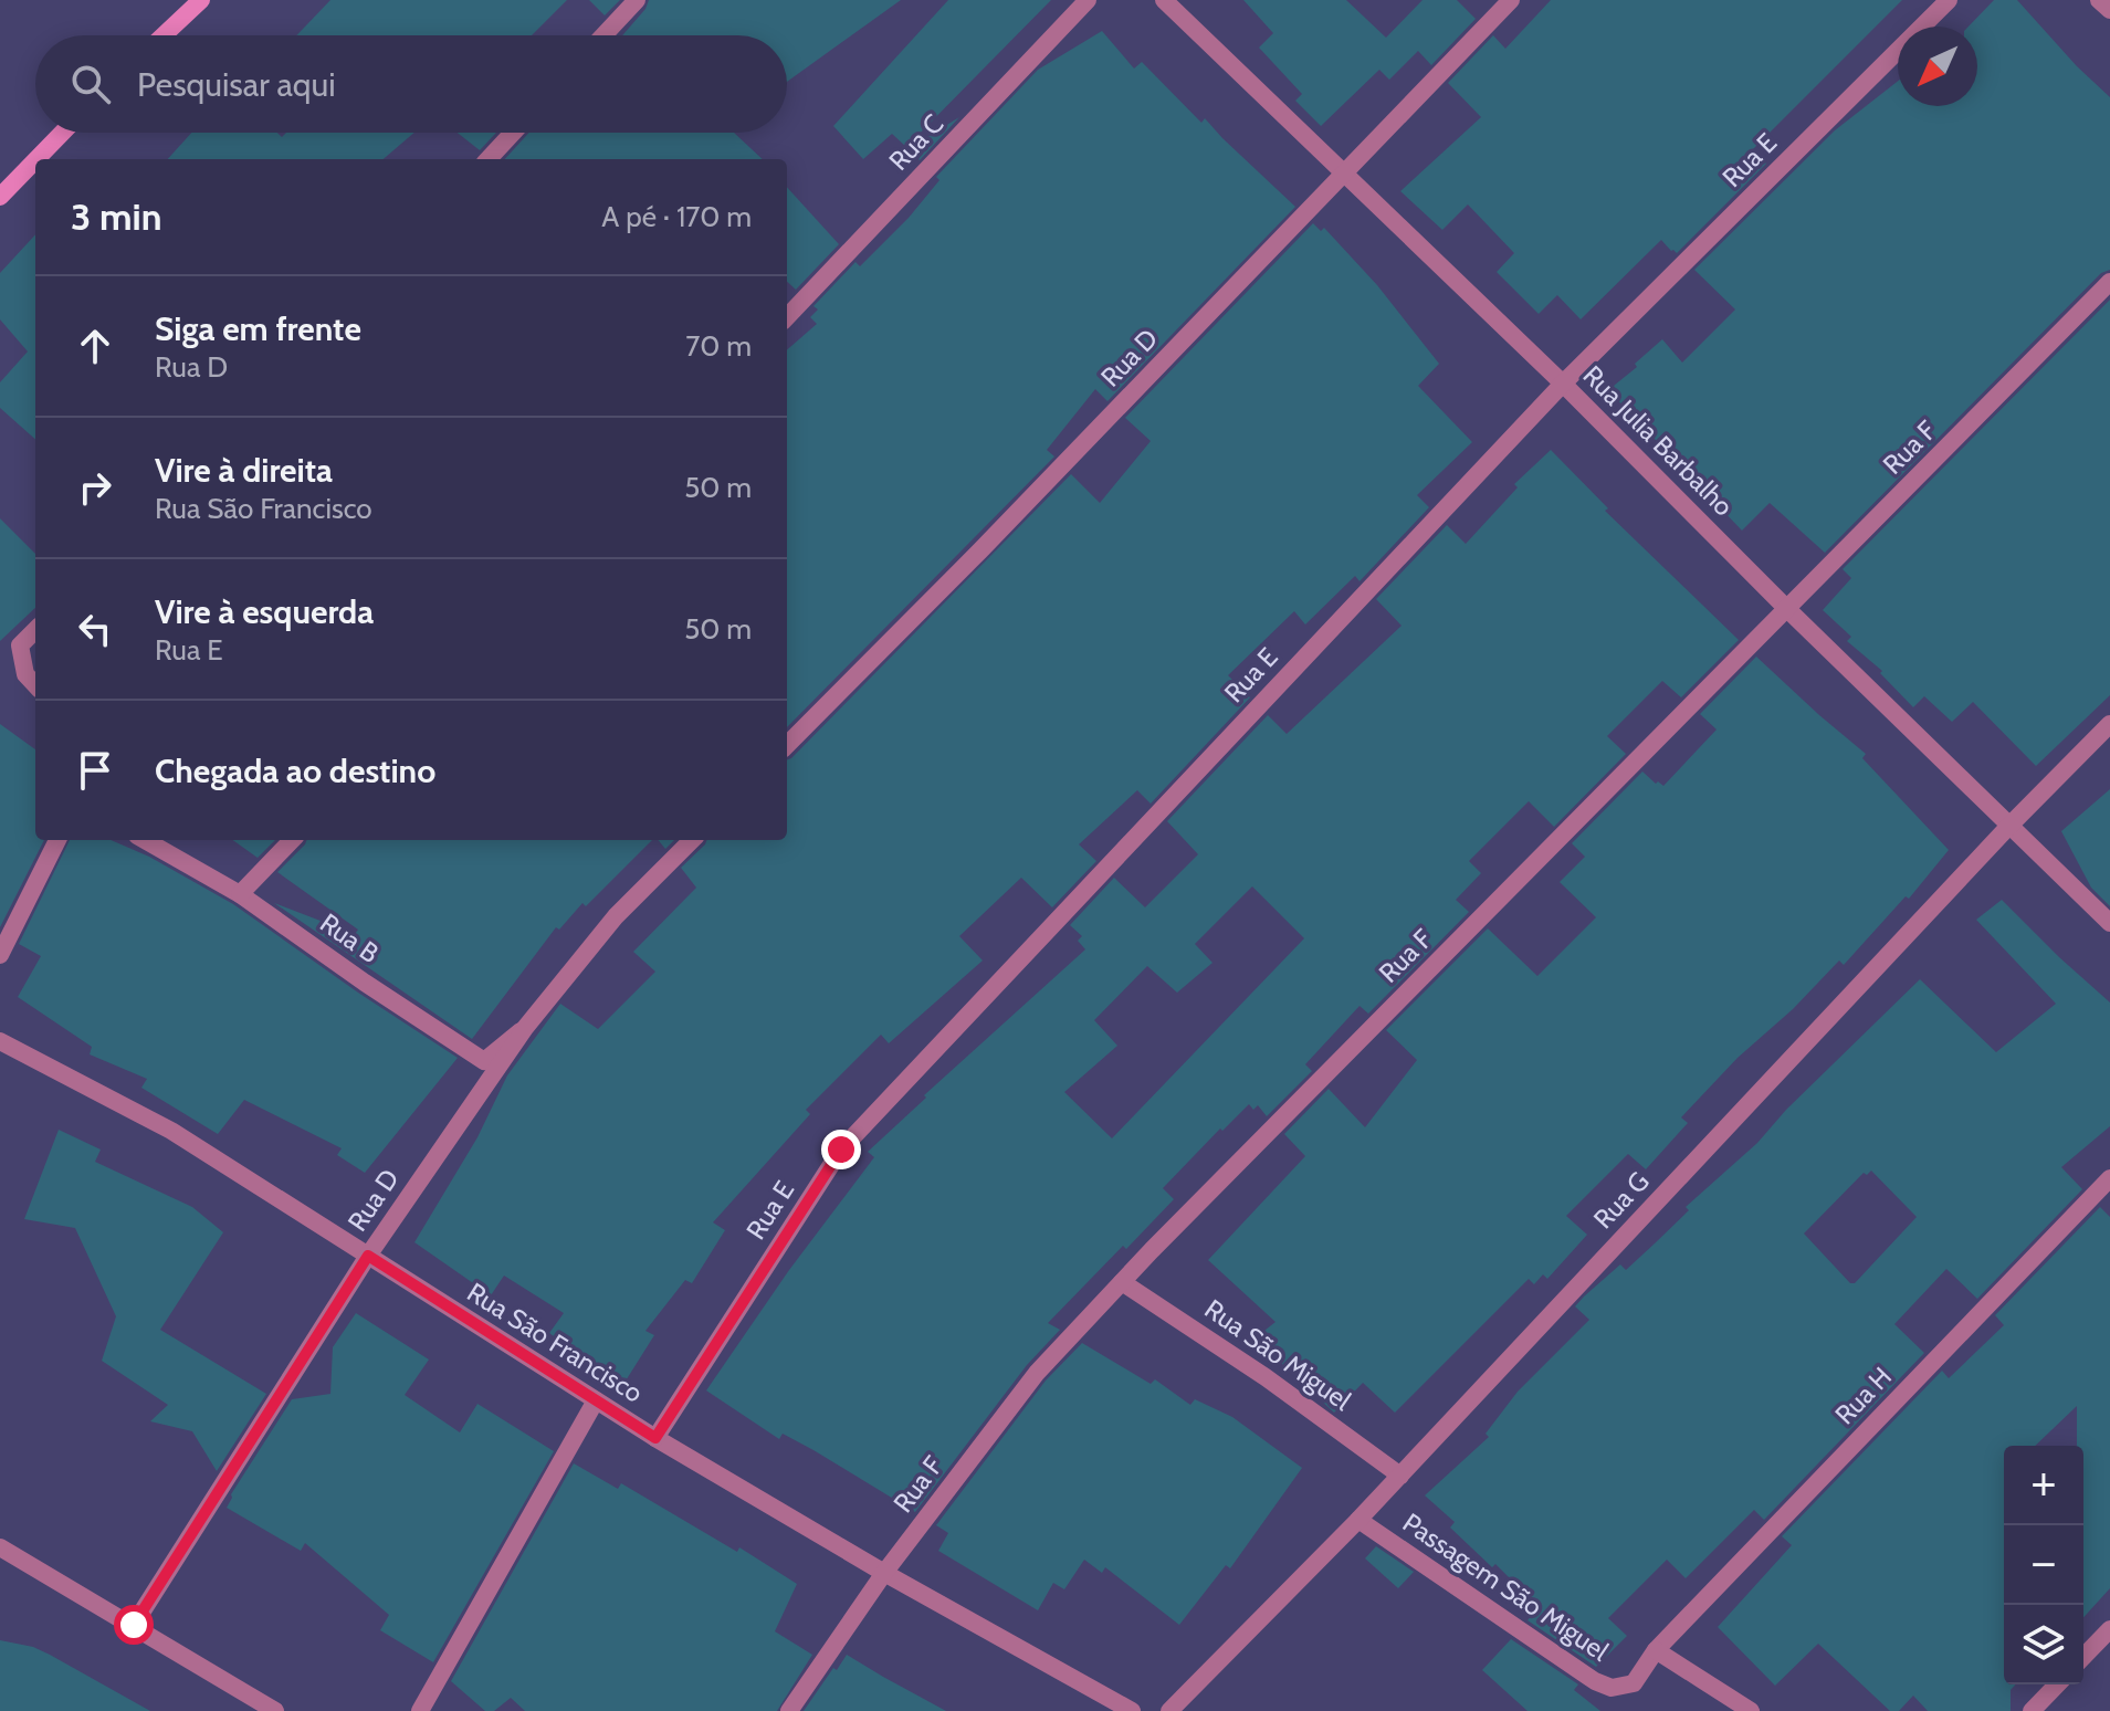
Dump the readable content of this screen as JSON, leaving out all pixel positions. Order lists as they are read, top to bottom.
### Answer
{
  "streets": {
    "street": [
      "Rua C",
      "Rua E",
      "Rua D",
      "Rua Julia Barbalho",
      "Rua F",
      "Rua B",
      "Rua G",
      "Rua São Francisco",
      "Rua São Miguel",
      "Rua H",
      "Passagem São Miguel"
    ]
  },
  "crossings": [
    ["Rua E", "Rua Julia Barbalho"],
    ["Rua E", "Rua São Francisco"],
    ["Rua D", "Rua Julia Barbalho"],
    ["Rua D", "Rua B"],
    ["Rua D", "Rua São Francisco"],
    ["Rua Julia Barbalho", "Rua F"],
    ["Rua Julia Barbalho", "Rua G"],
    ["Rua F", "Rua São Francisco"],
    ["Rua F", "Rua São Miguel"],
    ["Rua G", "Rua São Miguel"],
    ["Rua G", "Passagem São Miguel"],
    ["Rua H", "Passagem São Miguel"]
  ],
  "north": "bottom left",
  "page": {
    "search": "Pesquisar aqui",
    "heading": ["3 min", "A pé · 170 m"],
    "list": [
      ["Siga em frente", "Rua D", "70 m"],
      ["Vire à direita", "Rua São Francisco", "50 m"],
      ["Vire à esquerda", "Rua E", "50 m"],
      "Chegada ao destino"
    ],
    "map_buttons": ["+", "−"]
  }
}
